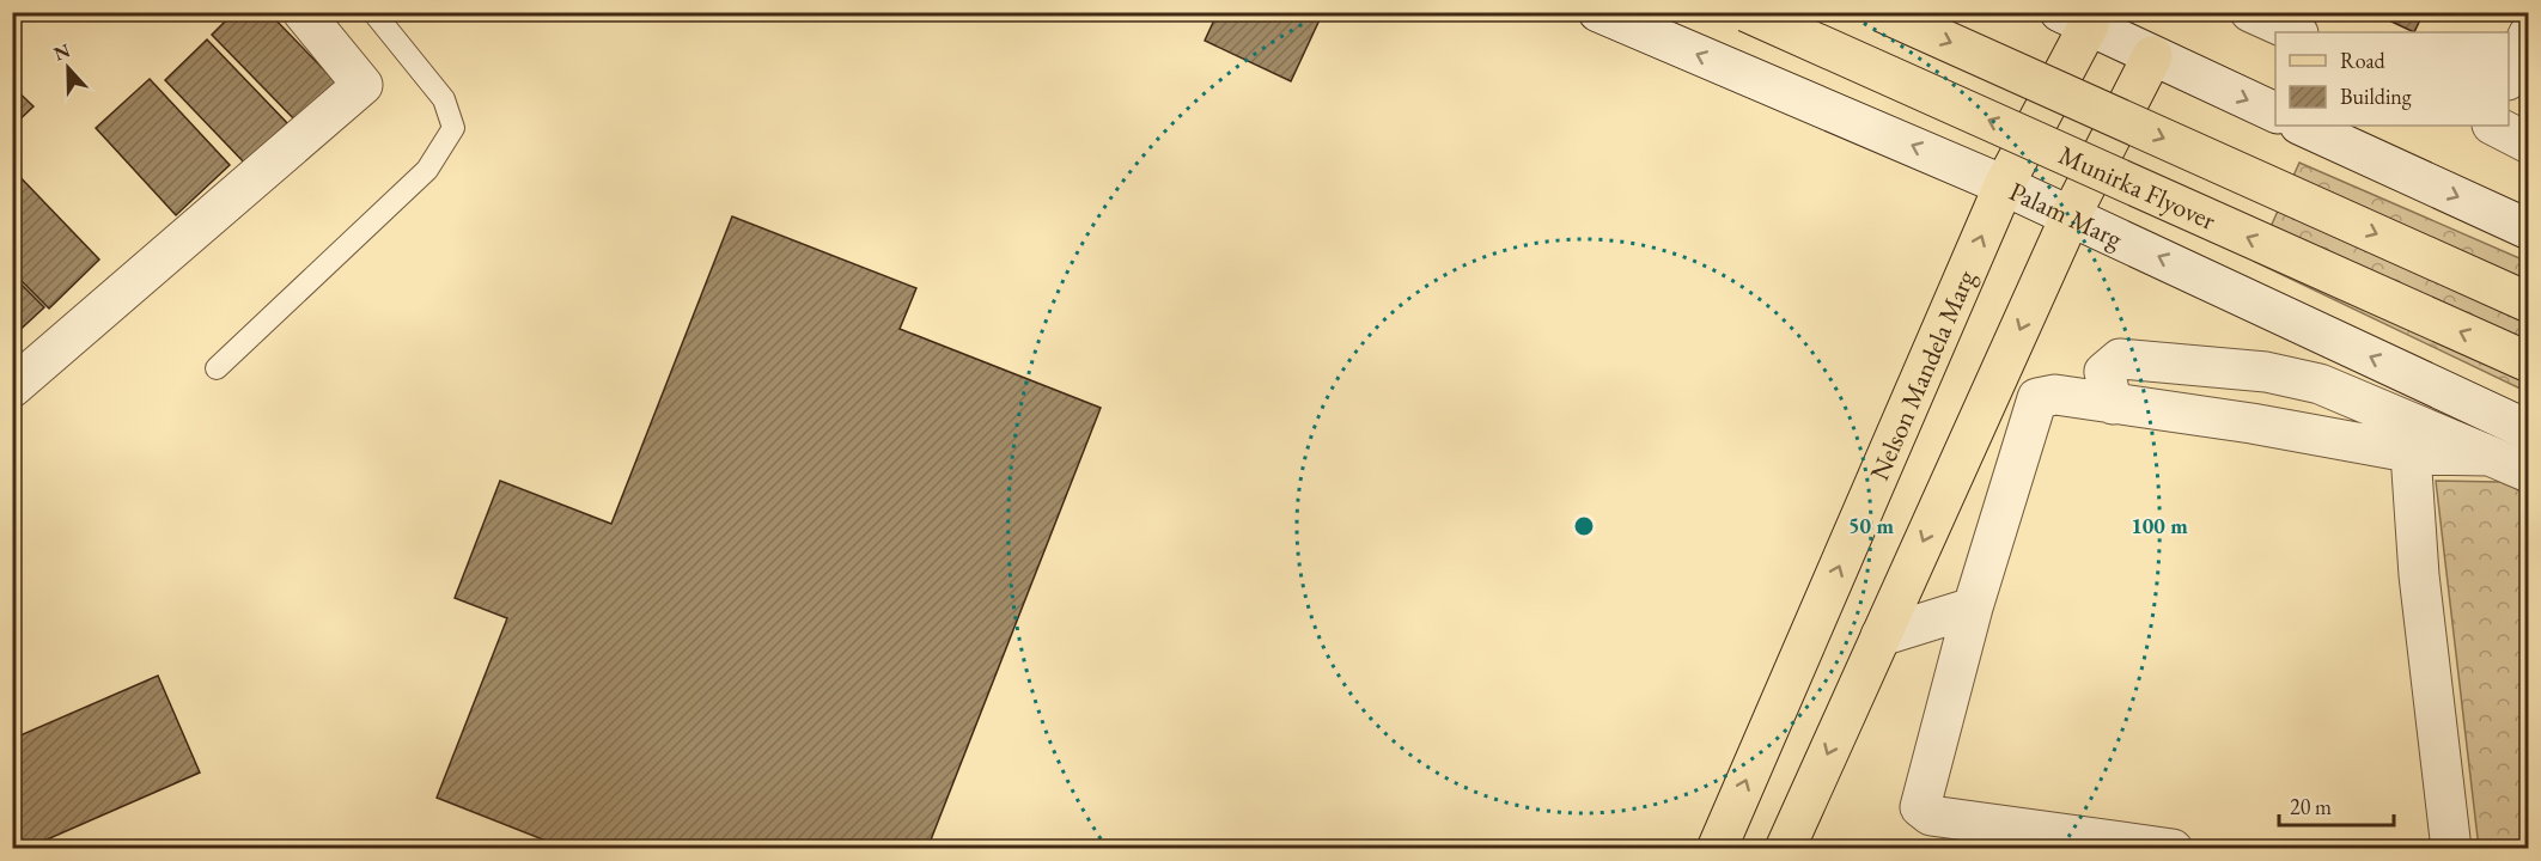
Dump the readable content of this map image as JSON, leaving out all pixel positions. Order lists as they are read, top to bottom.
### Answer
{
  "streets": {
    "main road": ["Munirka Flyover", "Nelson Mandela Marg"],
    "street": ["Palam Marg"]
  },
  "crossings": [
    ["Palam Marg", "Nelson Mandela Marg"]
  ],
  "legend": ["Road", "Building"],
  "scale_bar": "20 m",
  "north": "top",
  "rings": ["50 m", "100 m"]
}
